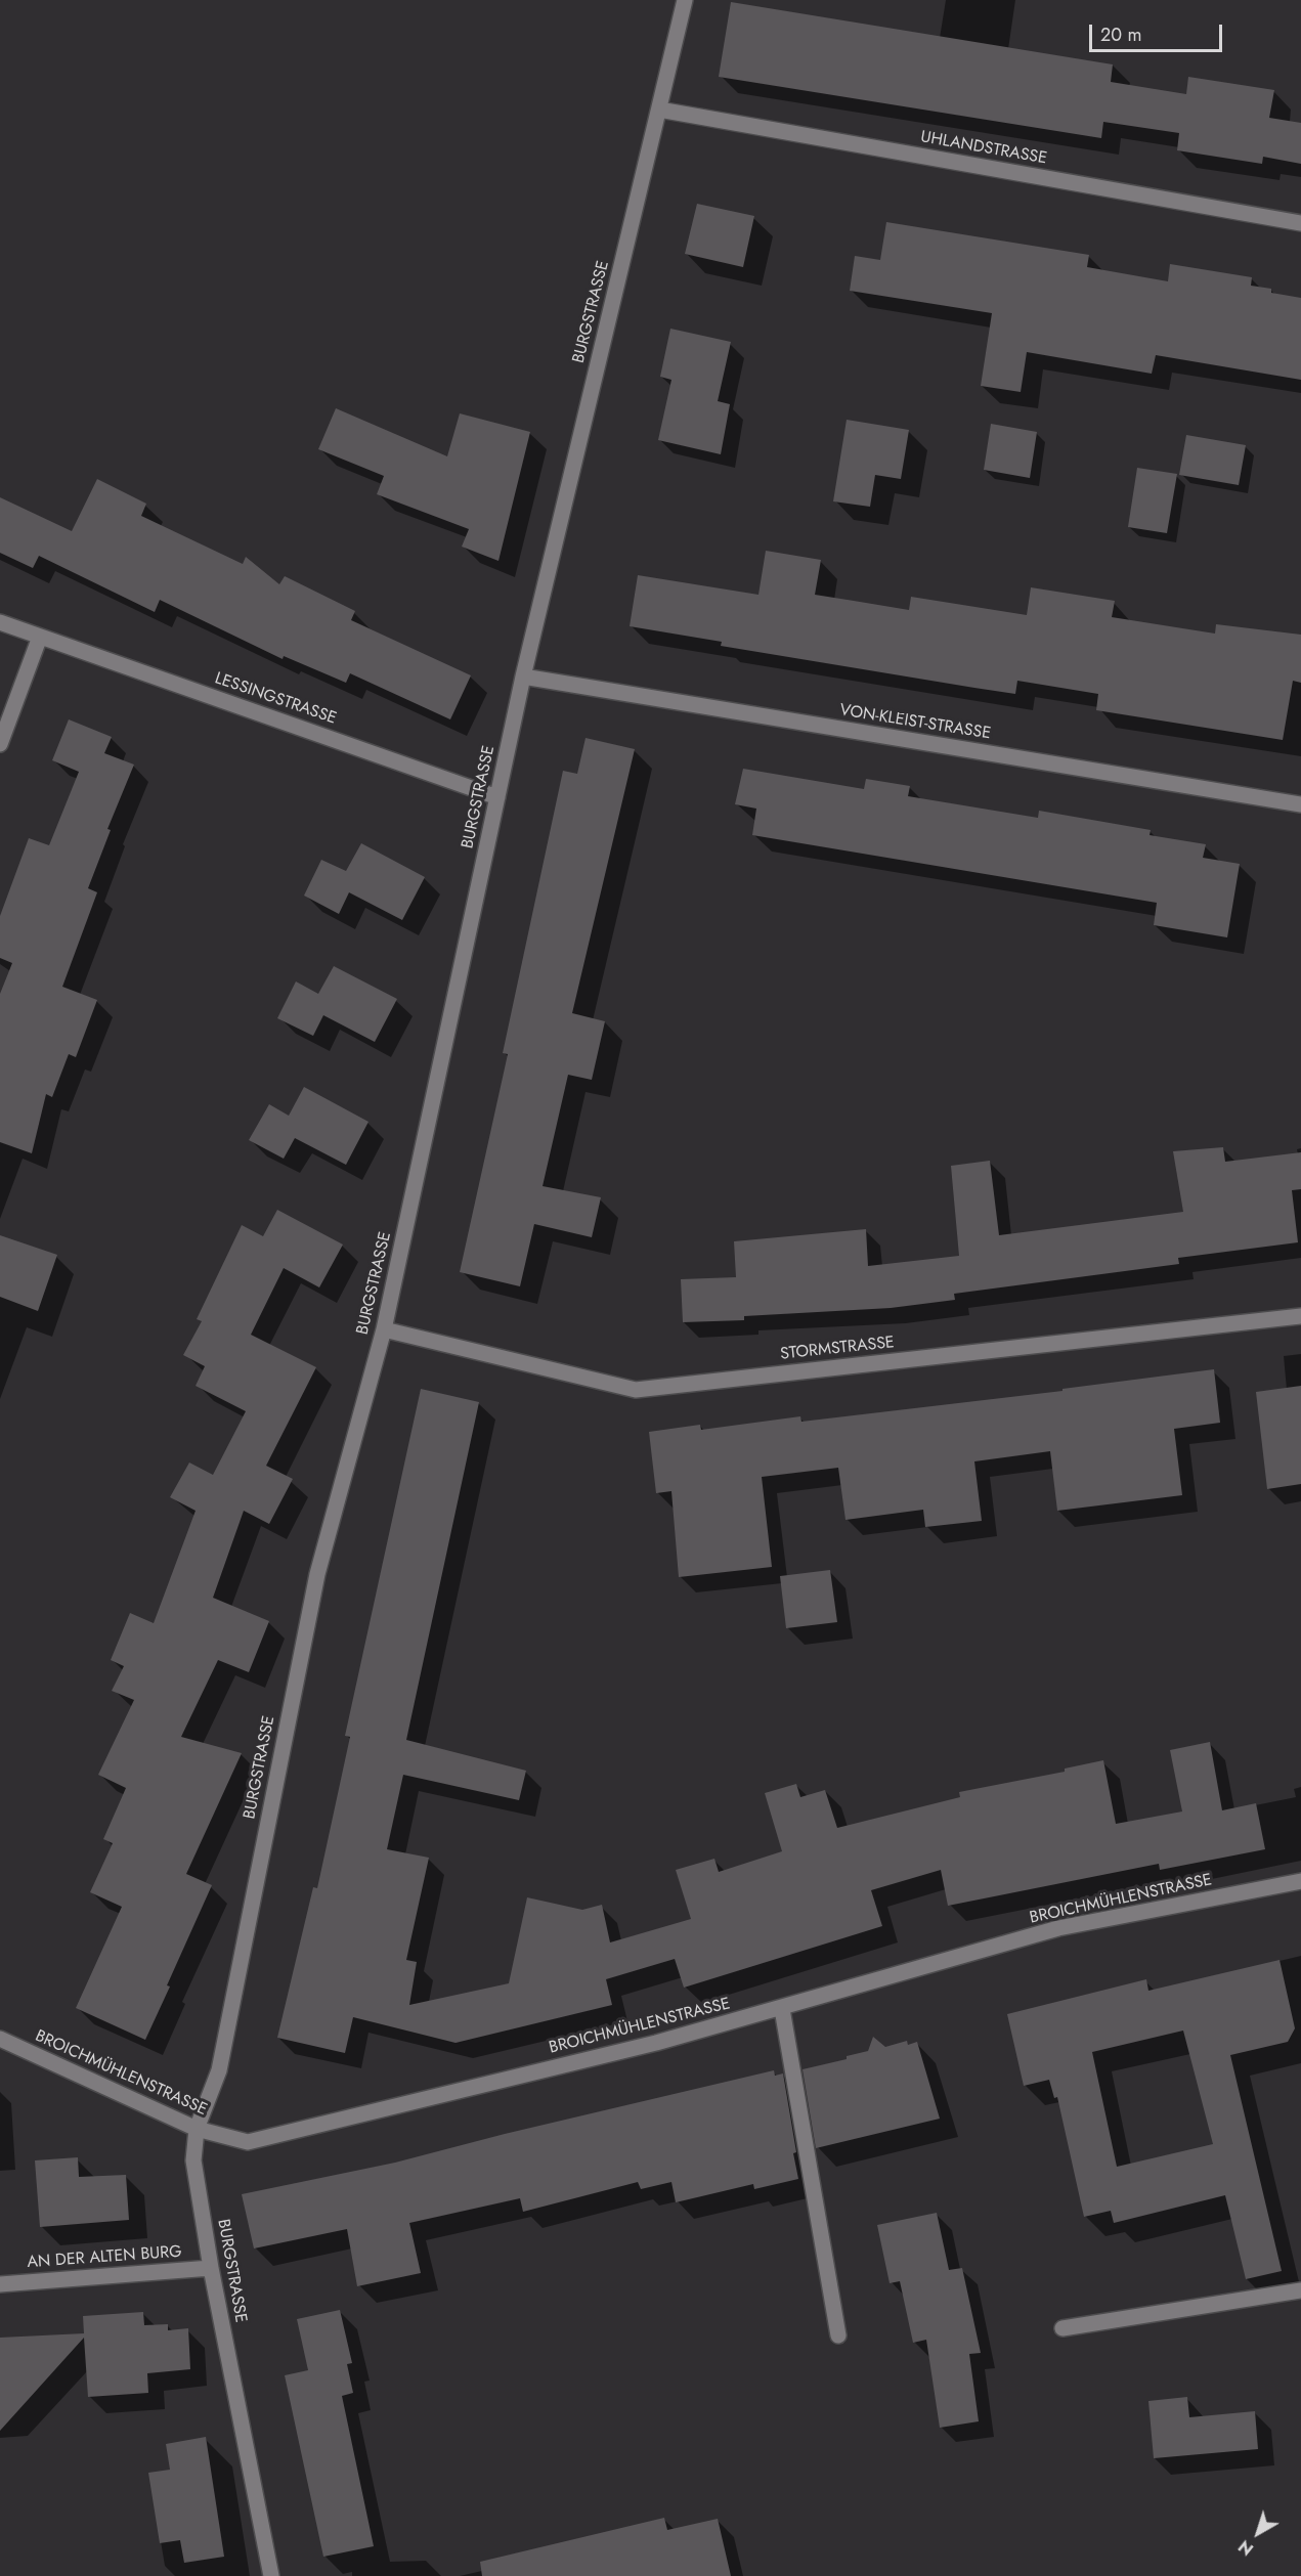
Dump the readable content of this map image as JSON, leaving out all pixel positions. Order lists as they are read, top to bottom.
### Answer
{
  "streets": {
    "street": [
      "UHLANDSTRASSE",
      "BURGSTRASSE",
      "LESSINGSTRASSE",
      "VON-KLEIST-STRASSE",
      "STORMSTRASSE",
      "BROICHMÜHLENSTRASSE",
      "AN DER ALTEN BURG"
    ]
  },
  "crossings": [
    ["UHLANDSTRASSE", "BURGSTRASSE"],
    ["BURGSTRASSE", "LESSINGSTRASSE"],
    ["BURGSTRASSE", "VON-KLEIST-STRASSE"],
    ["BURGSTRASSE", "STORMSTRASSE"],
    ["BURGSTRASSE", "BROICHMÜHLENSTRASSE"],
    ["BURGSTRASSE", "AN DER ALTEN BURG"]
  ],
  "scale_bar": "20 m",
  "north": "bottom left"
}
